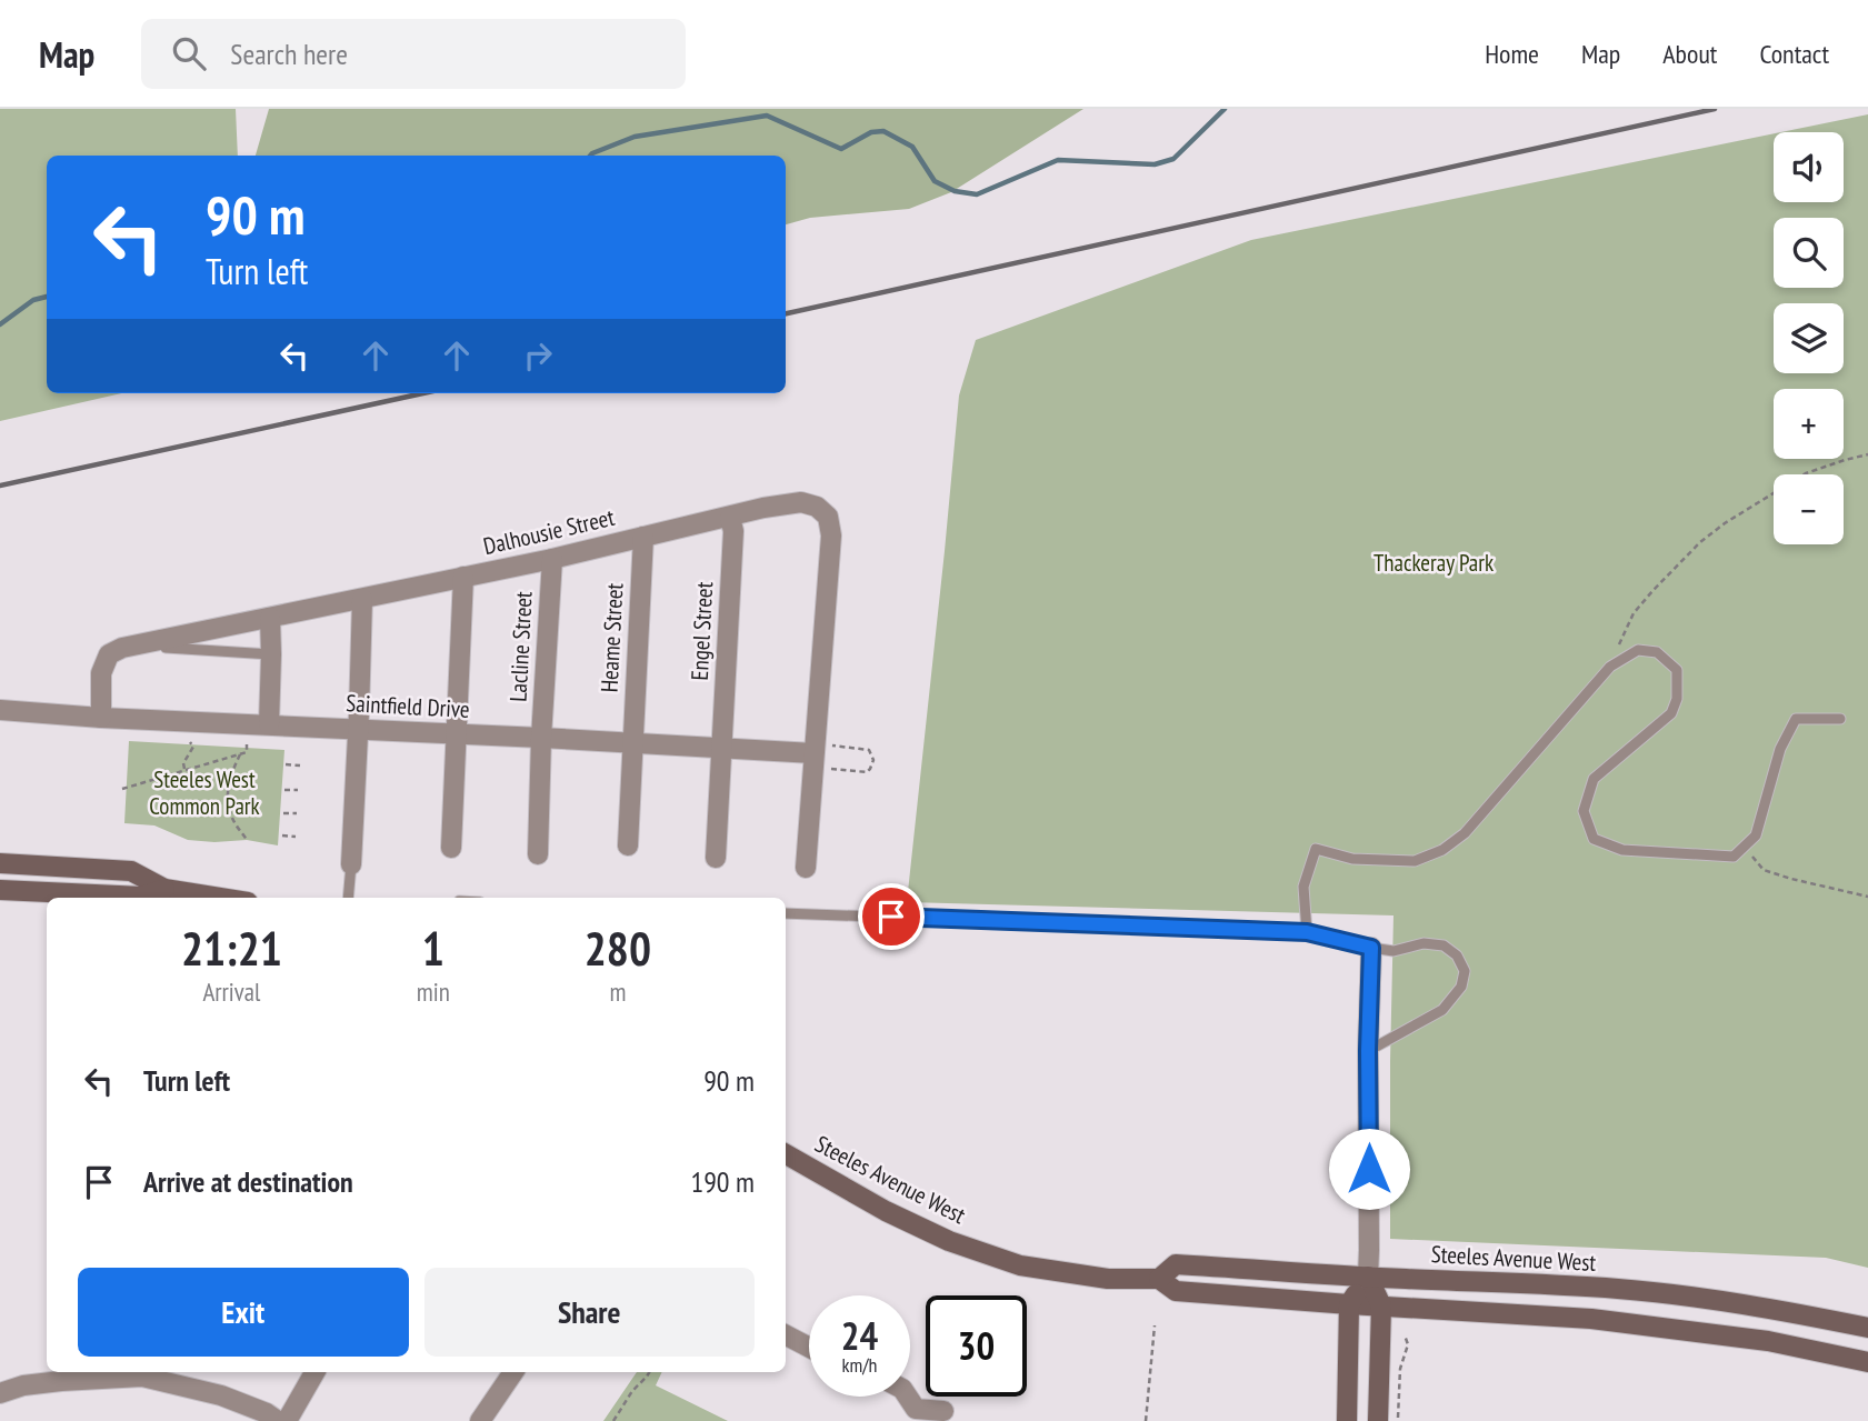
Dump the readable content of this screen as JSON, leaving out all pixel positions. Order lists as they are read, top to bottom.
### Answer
{
  "streets": {
    "main road": ["Steeles Avenue West"],
    "street": [
      "Dalhousie Street",
      "Engel Street",
      "Heame Street",
      "Lacline Street",
      "Saintfield Drive"
    ]
  },
  "crossings": [
    ["Dalhousie Street", "Engel Street"],
    ["Dalhousie Street", "Heame Street"],
    ["Dalhousie Street", "Lacline Street"],
    ["Dalhousie Street", "Saintfield Drive"],
    ["Engel Street", "Saintfield Drive"],
    ["Heame Street", "Saintfield Drive"],
    ["Lacline Street", "Saintfield Drive"]
  ],
  "parks": ["Thackeray Park", "Steeles West Common Park"],
  "page": {
    "header": "Map",
    "search": "Search here",
    "nav": [
      "Home",
      "Map",
      "About",
      "Contact"
    ],
    "map_buttons": ["+", "−"],
    "turn": ["90 m", "Turn left"],
    "eta": [
      "21:21",
      "Arrival",
      "1",
      "min",
      "280",
      "m"
    ],
    "list": [
      {
        "name": "Turn left",
        "value": "90 m"
      },
      {
        "name": "Arrive at destination",
        "value": "190 m"
      }
    ],
    "buttons": ["Exit", "Share"],
    "speed": "24 km/h",
    "limit": "30"
  }
}
